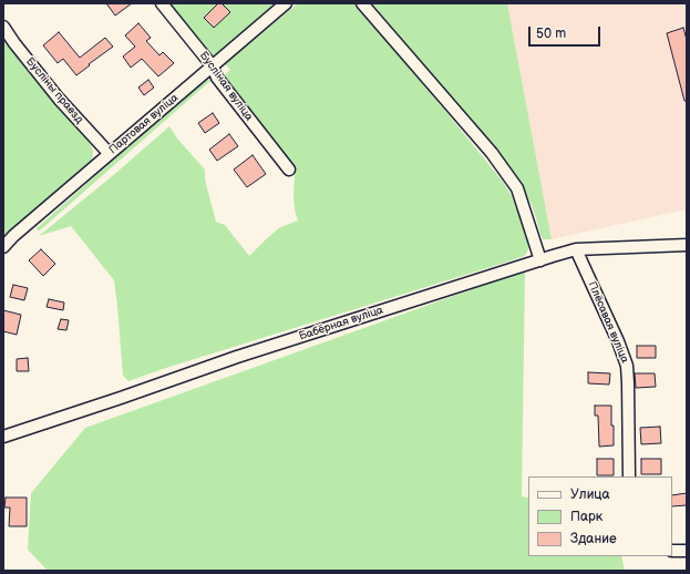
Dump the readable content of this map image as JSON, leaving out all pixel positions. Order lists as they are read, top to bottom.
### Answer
{
  "streets": {
    "street": [
      "Бусліная вуліца",
      "Бусліны праезд",
      "Партовая вуліца",
      "Плёсавая вуліца",
      "Бабёрная вуліца"
    ]
  },
  "crossings": [
    ["Бусліная вуліца", "Партовая вуліца"],
    ["Бусліны праезд", "Партовая вуліца"],
    ["Плёсавая вуліца", "Бабёрная вуліца"]
  ],
  "legend": ["Улица", "Парк", "Здание"],
  "scale_bar": "50 m"
}
